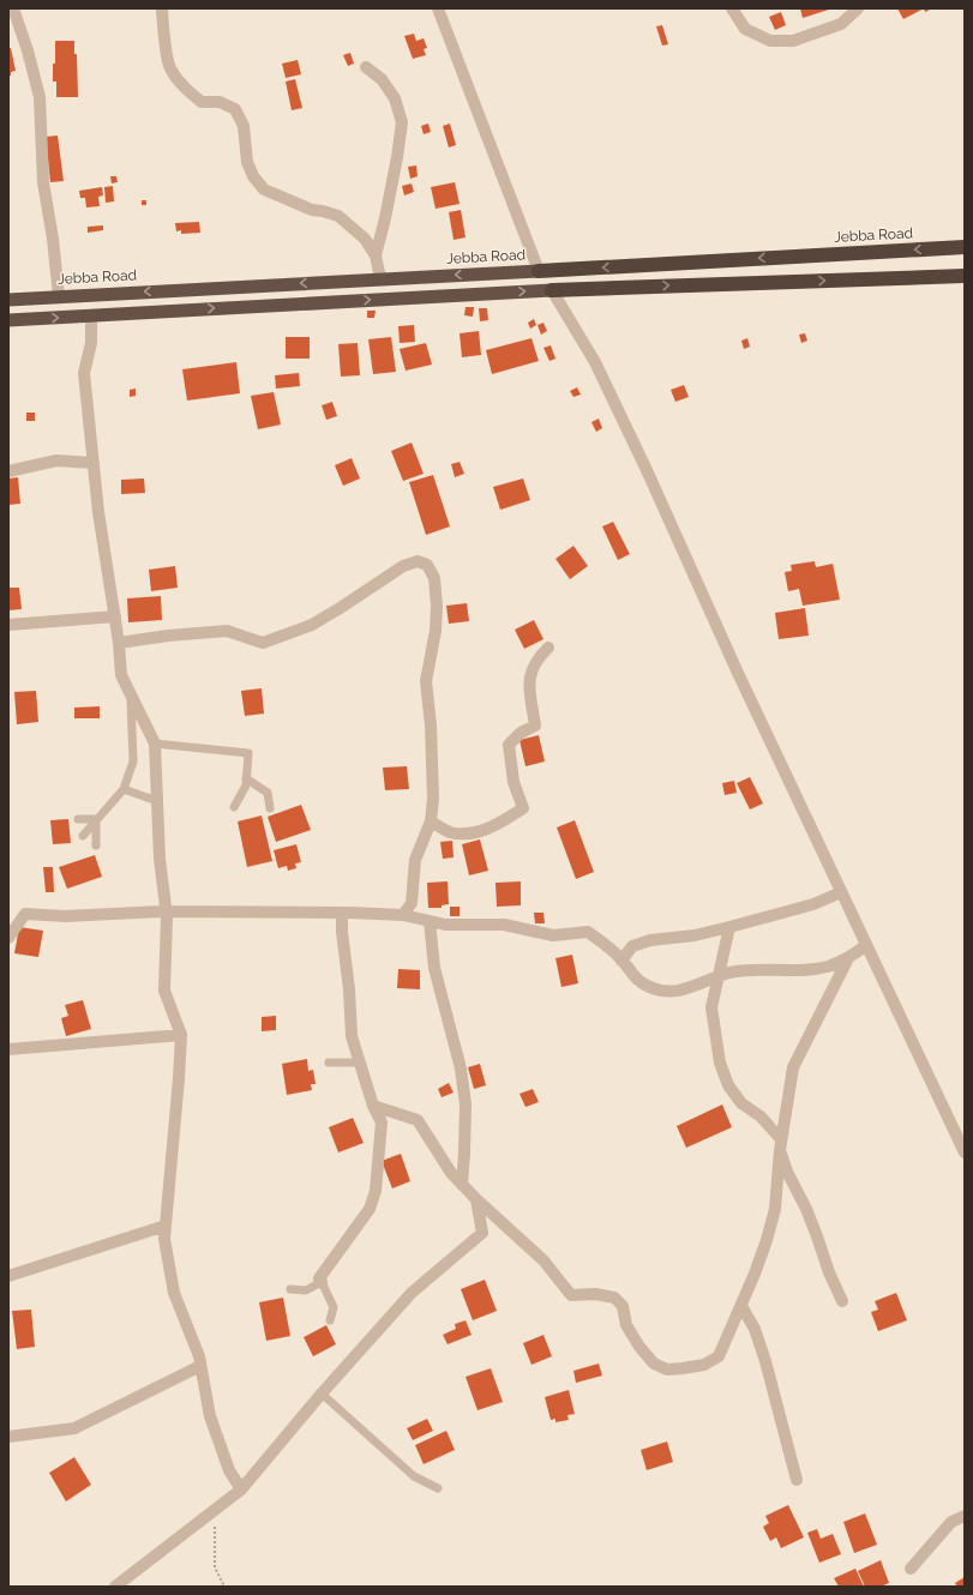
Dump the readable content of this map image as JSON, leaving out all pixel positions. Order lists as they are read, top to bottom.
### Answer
{
  "streets": {
    "highway": ["Jebba Road"]
  }
}
